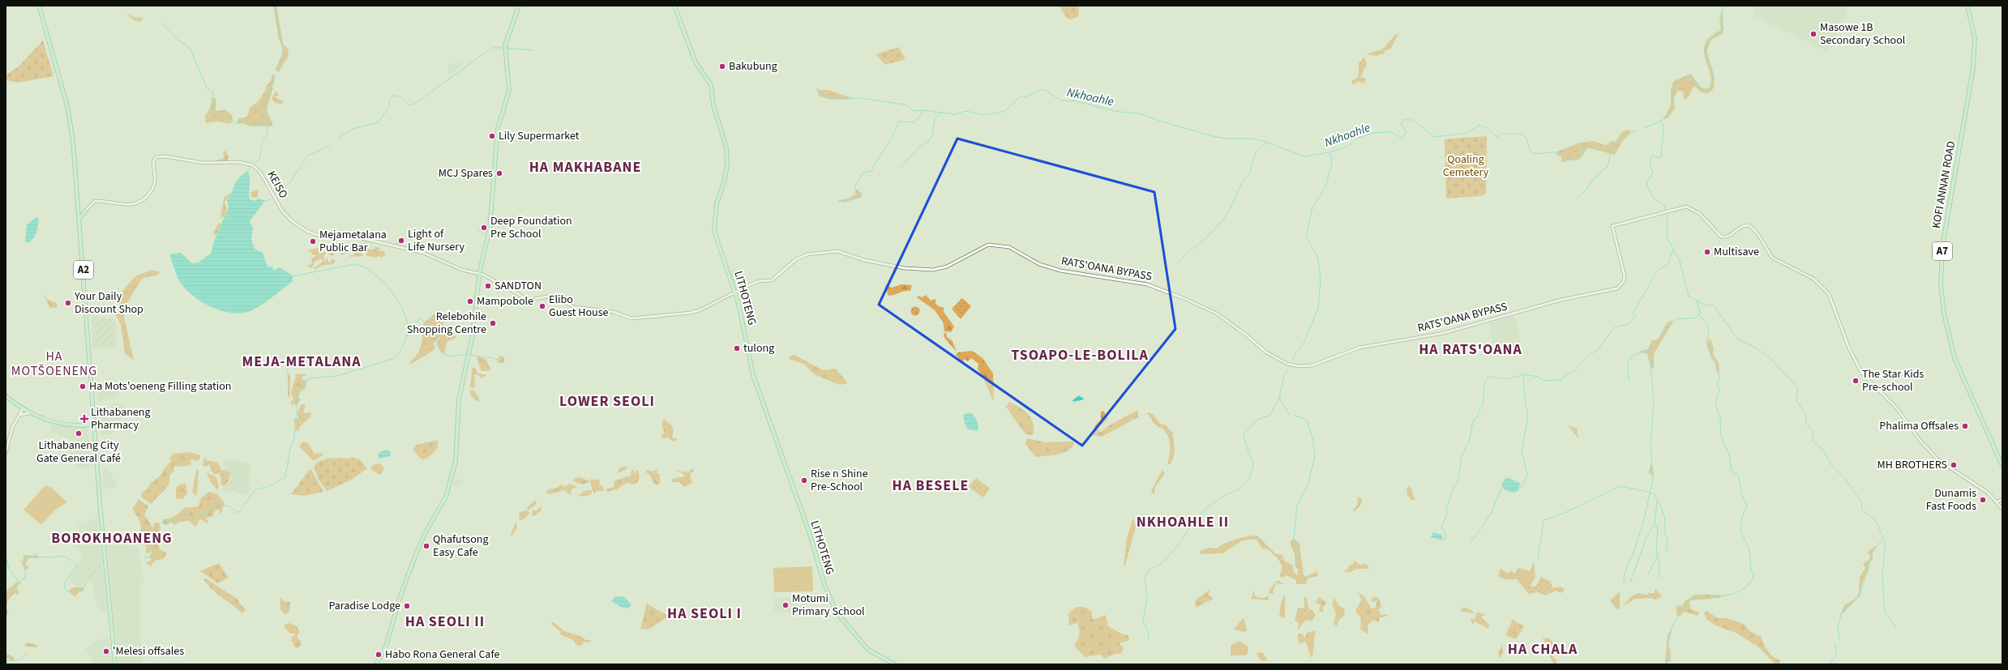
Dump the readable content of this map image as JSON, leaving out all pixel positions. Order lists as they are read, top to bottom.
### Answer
{
  "streets": {
    "main road": [
      "KOFI ANNAN ROAD",
      "A7",
      "A2",
      "LITHOTENG"
    ],
    "street": ["KEISO", "RATS'OANA BYPASS"]
  },
  "crossings": [
    ["RATS'OANA BYPASS", "LITHOTENG"]
  ],
  "districts": [
    "HA MAKHABANE",
    "HA RATS'OANA",
    "TSOAPO-LE-BOLILA",
    "HA MOTŠOENENG",
    "MEJA-METALANA",
    "LOWER SEOLI",
    "HA BESELE",
    "NKHOAHLE II",
    "BOROKHOANENG",
    "HA SEOLI I",
    "HA SEOLI II",
    "HA CHALA"
  ],
  "water": ["Nkhoahle"],
  "parks": ["Qoaling Cemetery"],
  "places": {
    "other": [
      "Masowe 1B Secondary School",
      "Bakubung",
      "Lily Supermarket",
      "MCJ Spares",
      "Deep Foundation Pre School",
      "Light of Life Nursery",
      "Mejametalana Public Bar",
      "Multisave",
      "SANDTON",
      "Mampobole",
      "Your Daily Discount Shop",
      "Elibo Guest House",
      "Relebohile Shopping Centre",
      "tulong",
      "The Star Kids Pre-school",
      "Ha Mots'oeneng Filling station",
      "Phalima Offsales",
      "Lithabaneng City Gate General Café",
      "MH BROTHERS",
      "Rise n Shine Pre-School",
      "Dunamis Fast Foods",
      "Qhafutsong Easy Cafe",
      "Motumi Primary School",
      "Paradise Lodge",
      "'Melesi offsales",
      "Habo Rona General Cafe"
    ],
    "health": ["Lithabaneng Pharmacy"]
  }
}
